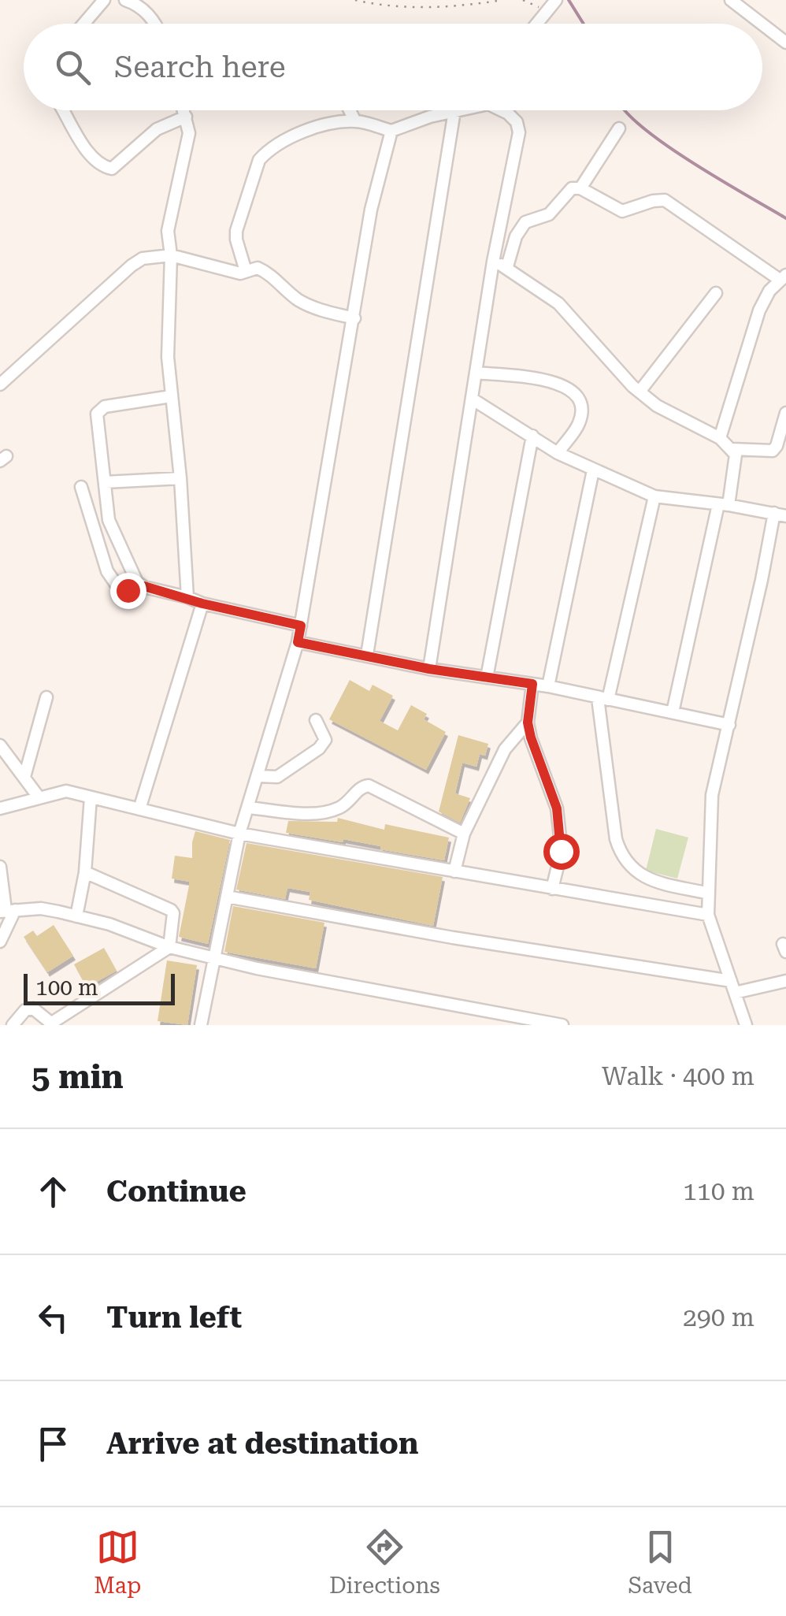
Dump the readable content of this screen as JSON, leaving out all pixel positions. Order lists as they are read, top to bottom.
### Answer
{
  "scale_bar": "100 m",
  "page": {
    "search": "Search here",
    "scale": "100 m",
    "heading": ["5 min", "Walk · 400 m"],
    "list": [
      ["Continue", "110 m"],
      ["Turn left", "290 m"],
      "Arrive at destination"
    ],
    "nav": ["Map", "Directions", "Saved"]
  }
}
